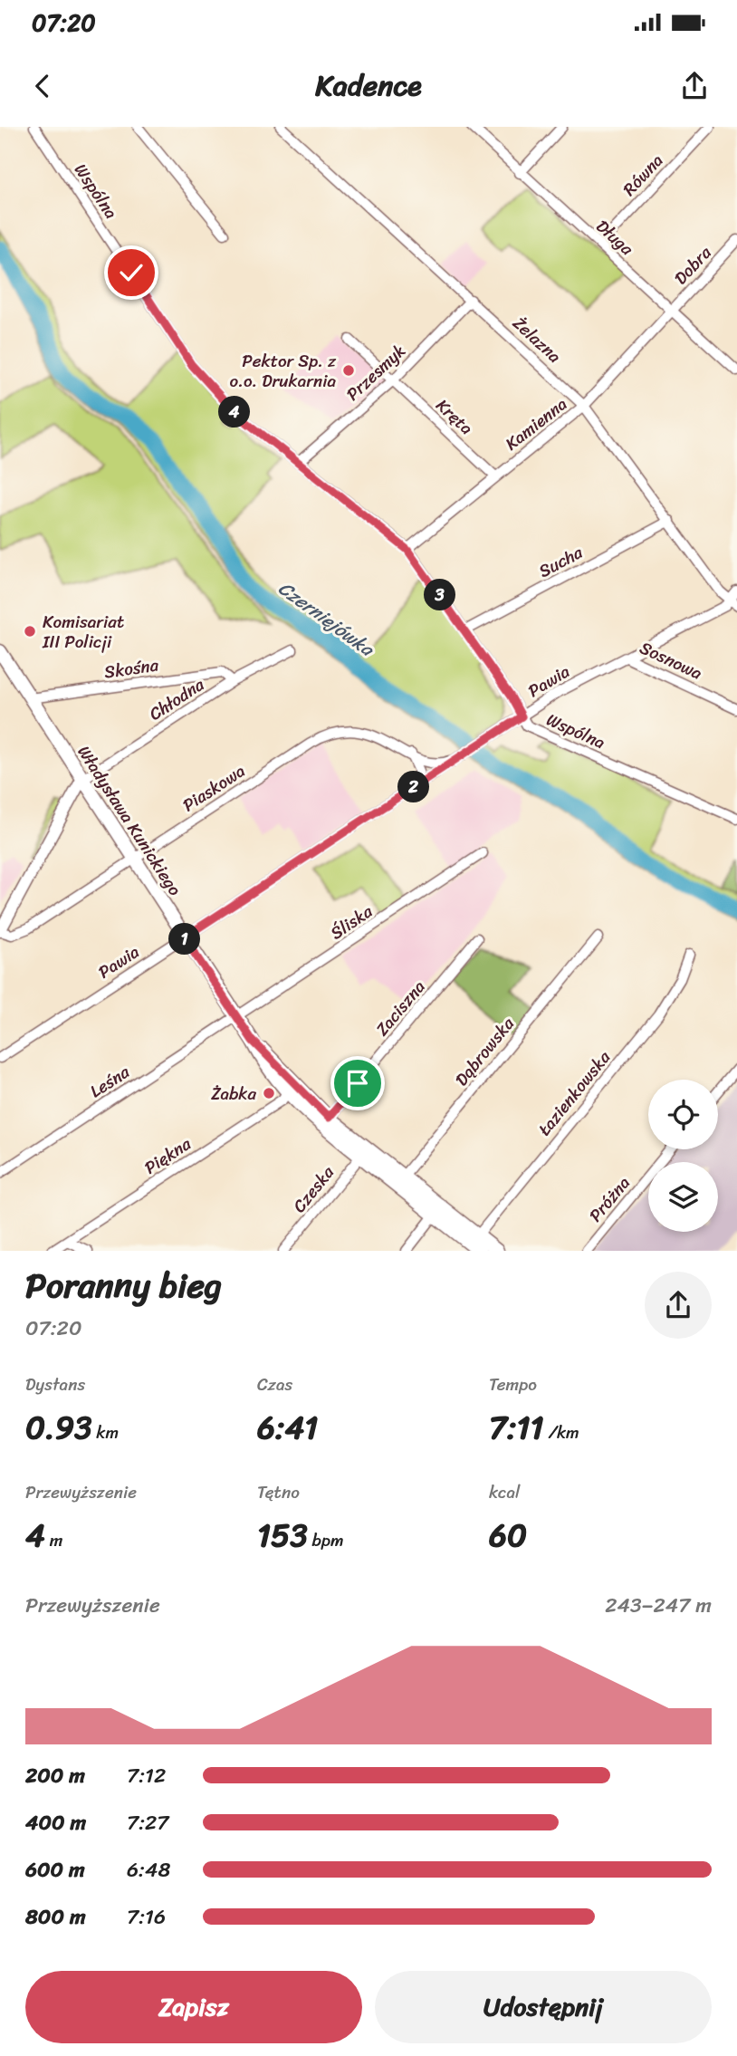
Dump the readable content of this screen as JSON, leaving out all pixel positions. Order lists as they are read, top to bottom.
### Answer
{
  "streets": {
    "main road": ["Władysława Kunickiego"],
    "street": [
      "Równa",
      "Wspólna",
      "Długa",
      "Dobra",
      "Żelazna",
      "Przesmyk",
      "Kręta",
      "Kamienna",
      "Sucha",
      "Sosnowa",
      "Skośna",
      "Pawia",
      "Chłodna",
      "Piaskowa",
      "Śliska",
      "Zaciszna",
      "Dąbrowska",
      "Leśna",
      "Łazienkowska",
      "Piękna",
      "Czeska",
      "Próżna"
    ]
  },
  "crossings": [
    ["Równa", "Długa"],
    ["Wspólna", "Przesmyk"],
    ["Wspólna", "Kamienna"],
    ["Wspólna", "Sucha"],
    ["Wspólna", "Pawia"],
    ["Długa", "Dobra"],
    ["Długa", "Kamienna"],
    ["Dobra", "Kamienna"],
    ["Żelazna", "Przesmyk"],
    ["Żelazna", "Kamienna"],
    ["Żelazna", "Sucha"],
    ["Żelazna", "Pawia"],
    ["Przesmyk", "Kręta"],
    ["Kręta", "Kamienna"],
    ["Sosnowa", "Pawia"],
    ["Skośna", "Chłodna"],
    ["Skośna", "Władysława Kunickiego"],
    ["Pawia", "Piaskowa"],
    ["Pawia", "Władysława Kunickiego"],
    ["Chłodna", "Władysława Kunickiego"],
    ["Piaskowa", "Władysława Kunickiego"],
    ["Władysława Kunickiego", "Śliska"],
    ["Władysława Kunickiego", "Zaciszna"],
    ["Władysława Kunickiego", "Dąbrowska"],
    ["Władysława Kunickiego", "Leśna"],
    ["Władysława Kunickiego", "Łazienkowska"],
    ["Władysława Kunickiego", "Piękna"],
    ["Władysława Kunickiego", "Czeska"],
    ["Śliska", "Leśna"]
  ],
  "water": ["Czerniejówka"],
  "places": ["Pektor Sp. z o.o. Drukarnia", "Komisariat III Policji", "Żabka"],
  "page": {
    "status": "07:20",
    "header": "Kadence",
    "pins": [
      "4",
      "3",
      "2",
      "1"
    ],
    "heading": ["Poranny bieg", "07:20"],
    "stats": [
      ["Dystans", "0.93 km"],
      ["Czas", "6:41"],
      ["Tempo", "7:11 /km"],
      ["Przewyższenie", "4 m"],
      ["Tętno", "153 bpm"],
      ["kcal", "60"]
    ],
    "chart": ["Przewyższenie", "243–247 m"],
    "list": [
      {
        "name": "200 m",
        "note": "7:12"
      },
      {
        "name": "400 m",
        "note": "7:27"
      },
      {
        "name": "600 m",
        "note": "6:48"
      },
      {
        "name": "800 m",
        "note": "7:16"
      }
    ],
    "buttons": ["Zapisz", "Udostępnij"]
  }
}
